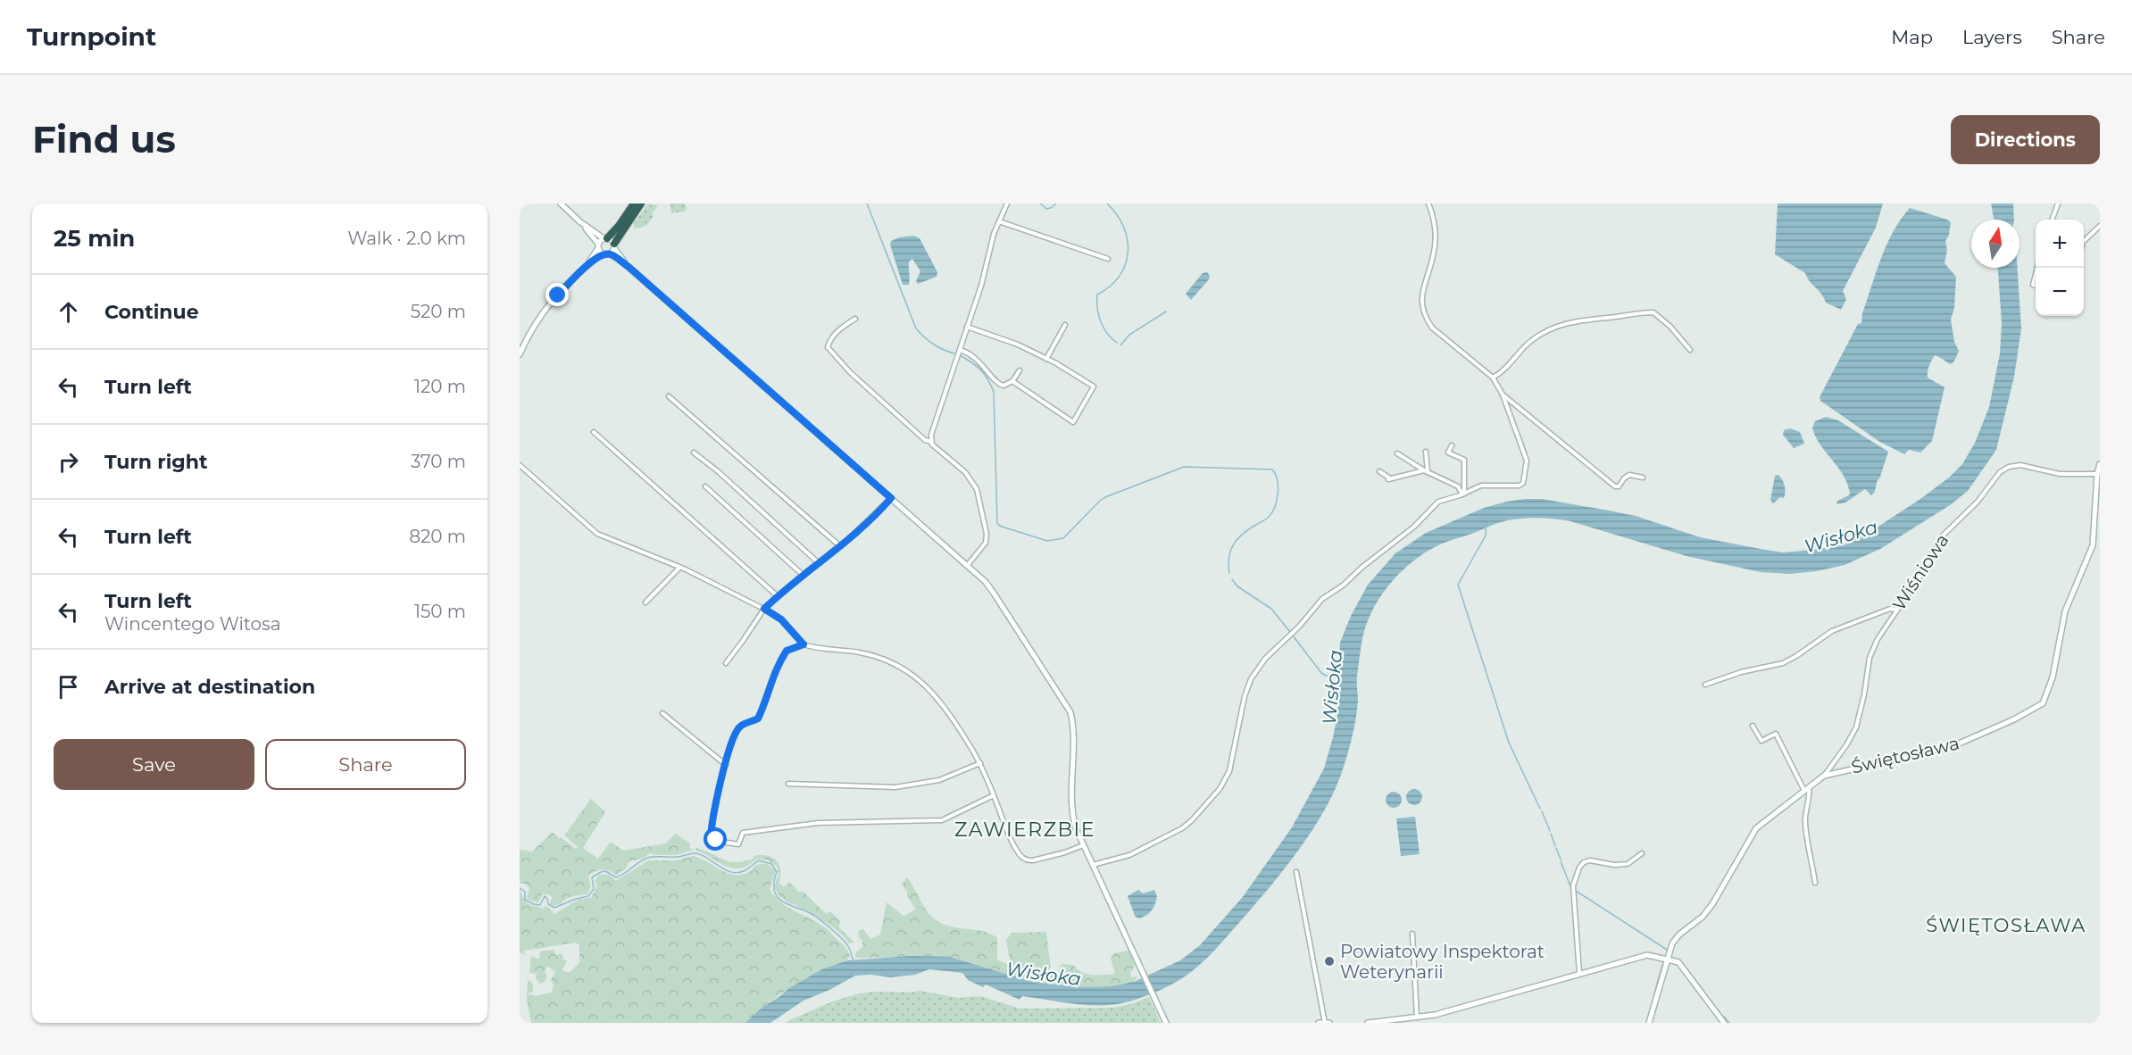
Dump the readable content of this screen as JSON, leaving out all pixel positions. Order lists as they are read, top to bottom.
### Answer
{
  "streets": {
    "street": ["Wiśniowa", "Świętosława"]
  },
  "crossings": [
    ["Wiśniowa", "Świętosława"]
  ],
  "districts": ["ZAWIERZBIE", "ŚWIĘTOSŁAWA"],
  "water": ["Wisłoka"],
  "places": ["Powiatowy Inspektorat Weterynarii"],
  "north": "top",
  "page": {
    "header": "Turnpoint",
    "nav": ["Map", "Layers", "Share"],
    "buttons": [
      "Directions",
      ["Save", "Share"]
    ],
    "title": "Find us",
    "heading": ["25 min", "Walk · 2.0 km"],
    "map_buttons": ["+", "−"],
    "list": [
      ["Continue", "520 m"],
      ["Turn left", "120 m"],
      ["Turn right", "370 m"],
      ["Turn left", "820 m"],
      ["Turn left", "Wincentego Witosa", "150 m"],
      "Arrive at destination"
    ]
  }
}
